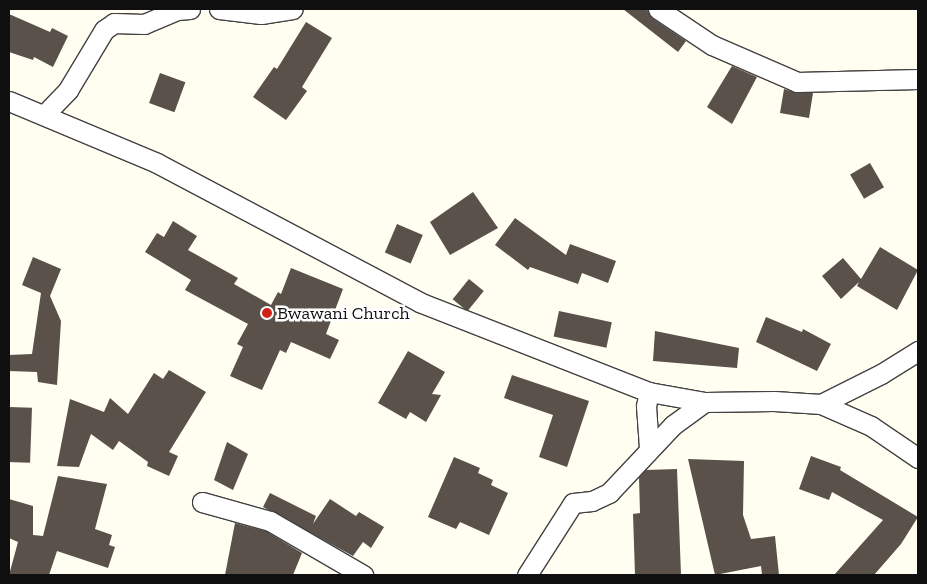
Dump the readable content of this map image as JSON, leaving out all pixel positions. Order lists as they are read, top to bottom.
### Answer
{
  "places": ["Bwawani Church"]
}
